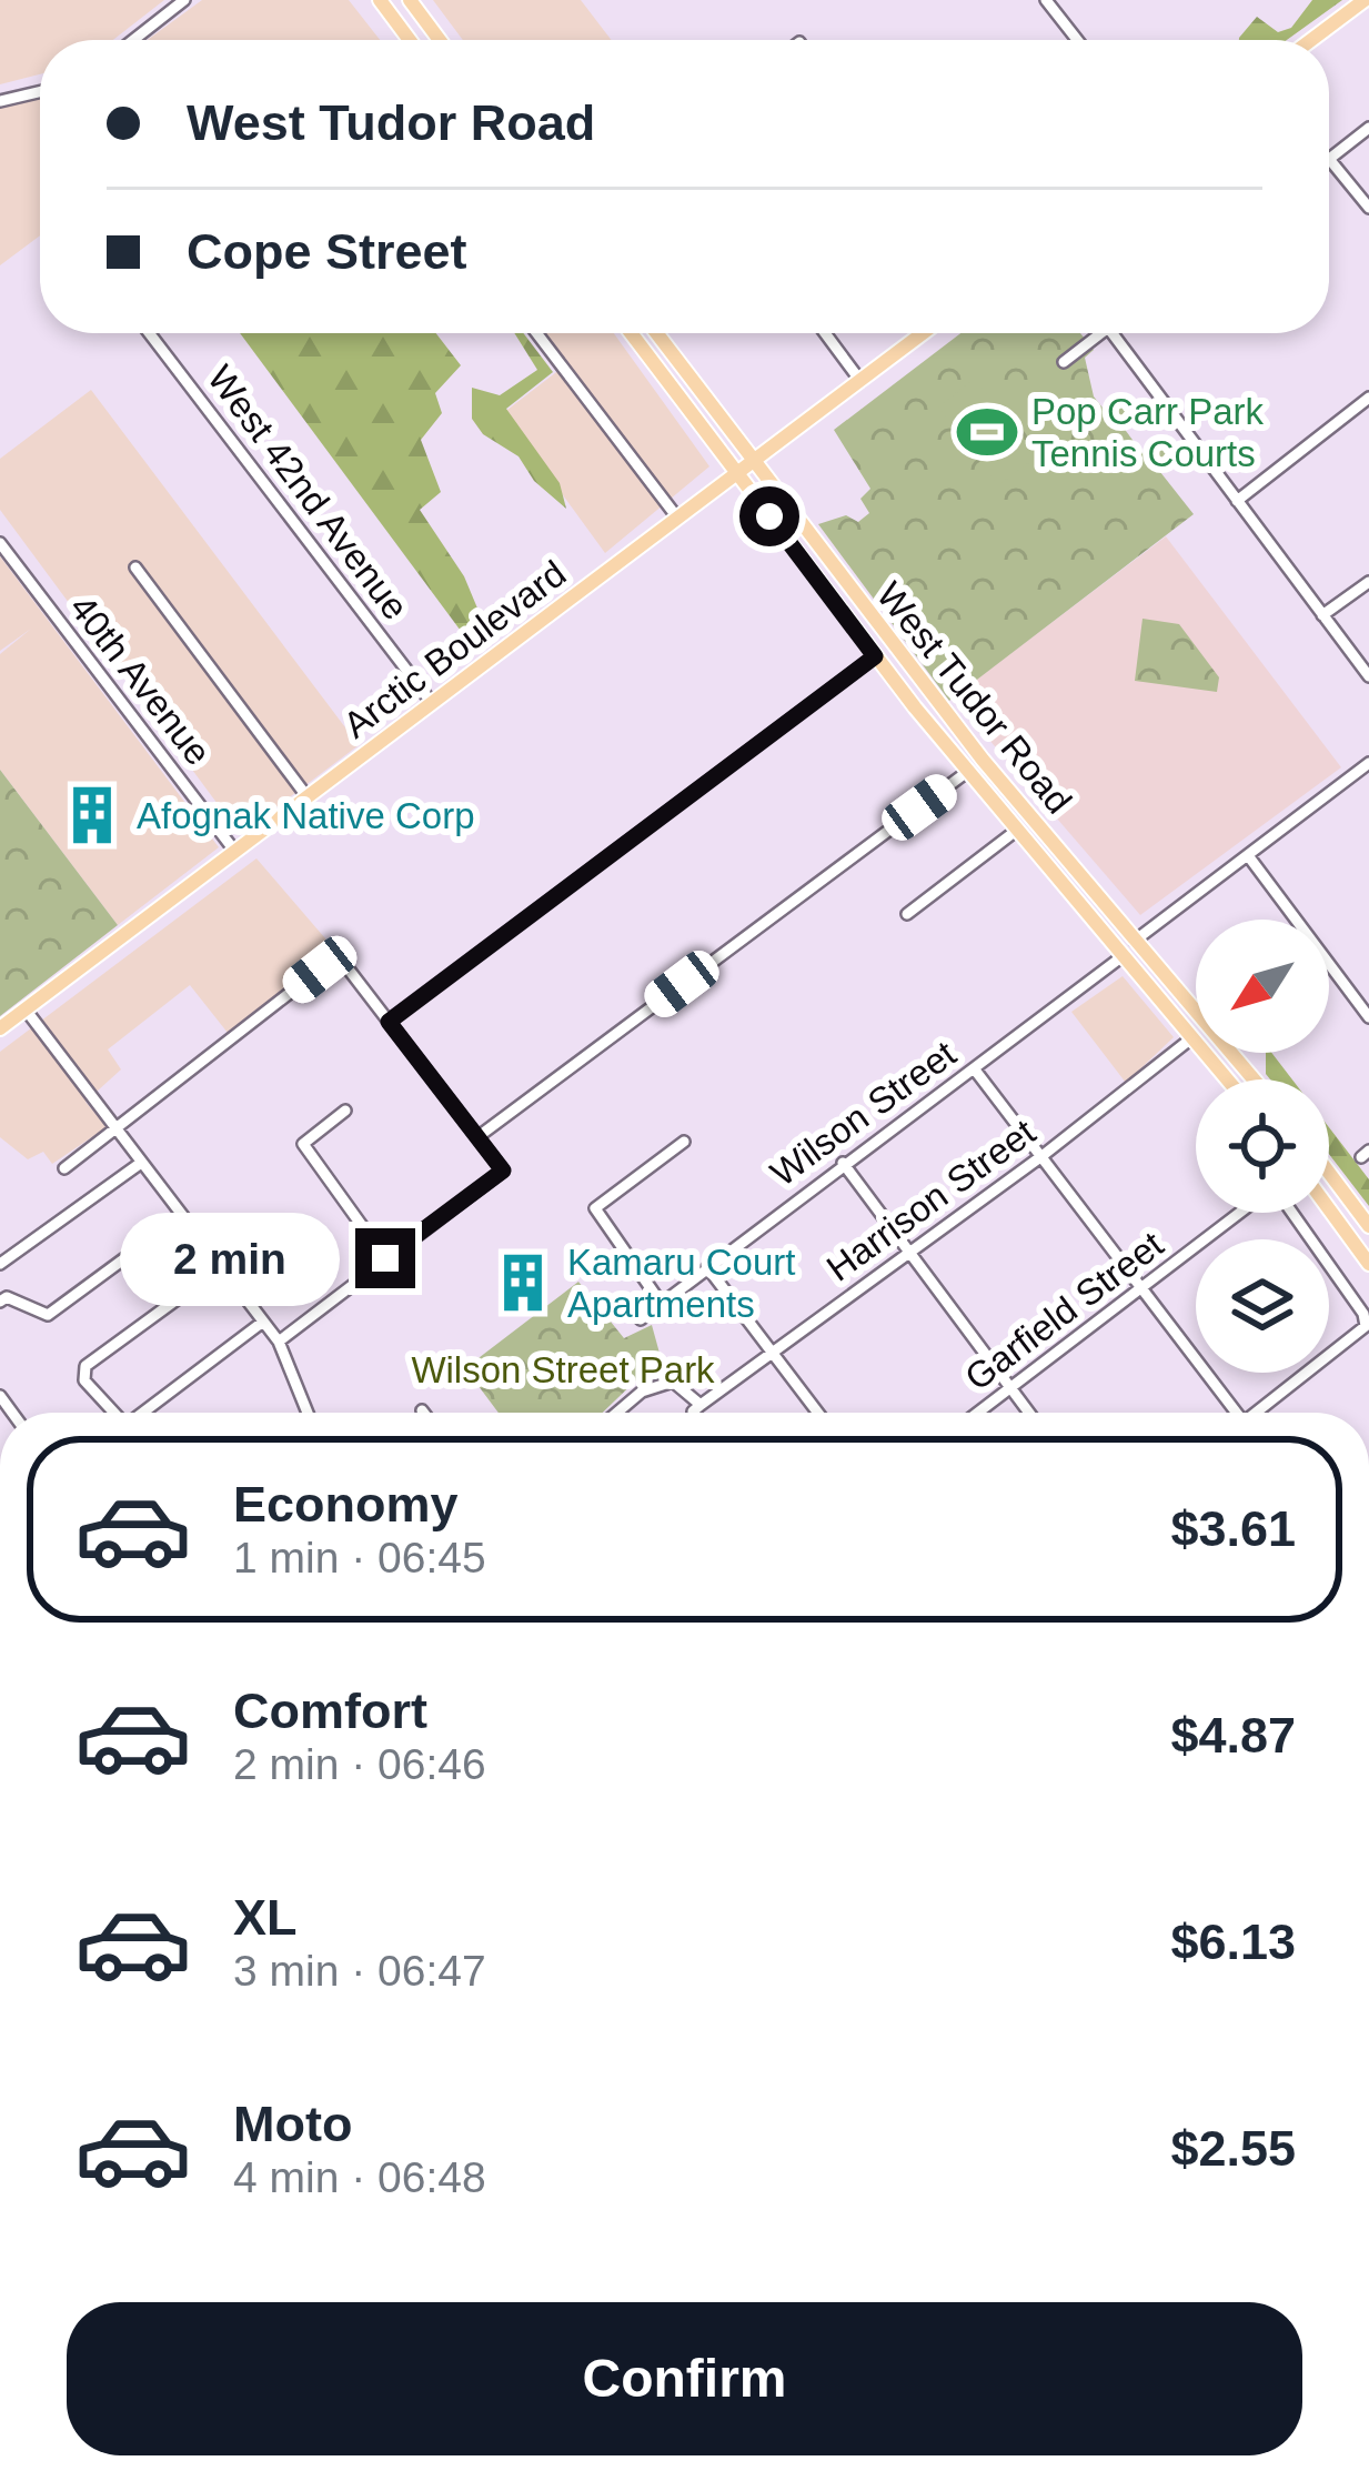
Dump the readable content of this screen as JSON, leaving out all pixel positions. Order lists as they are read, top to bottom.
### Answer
{
  "streets": {
    "main road": ["Arctic Boulevard", "West Tudor Road"],
    "street": [
      "West 42nd Avenue",
      "40th Avenue",
      "Wilson Street",
      "Harrison Street",
      "Garfield Street"
    ]
  },
  "crossings": [
    ["West 42nd Avenue", "Arctic Boulevard"],
    ["Arctic Boulevard", "40th Avenue"],
    ["Arctic Boulevard", "West Tudor Road"],
    ["West Tudor Road", "Wilson Street"],
    ["West Tudor Road", "Harrison Street"]
  ],
  "parks": ["Wilson Street Park"],
  "places": {
    "sports": ["Pop Carr Park Tennis Courts"],
    "building": ["Afognak Native Corp", "Kamaru Court Apartments"]
  },
  "north": "bottom left",
  "page": {
    "banner": ["West Tudor Road", "Cope Street"],
    "bubble": "2 min",
    "list": [
      {
        "name": "Economy",
        "note": "1 min · 06:45",
        "value": "$3.61"
      },
      {
        "name": "Comfort",
        "note": "2 min · 06:46",
        "value": "$4.87"
      },
      {
        "name": "XL",
        "note": "3 min · 06:47",
        "value": "$6.13"
      },
      {
        "name": "Moto",
        "note": "4 min · 06:48",
        "value": "$2.55"
      }
    ],
    "buttons": "Confirm"
  }
}
